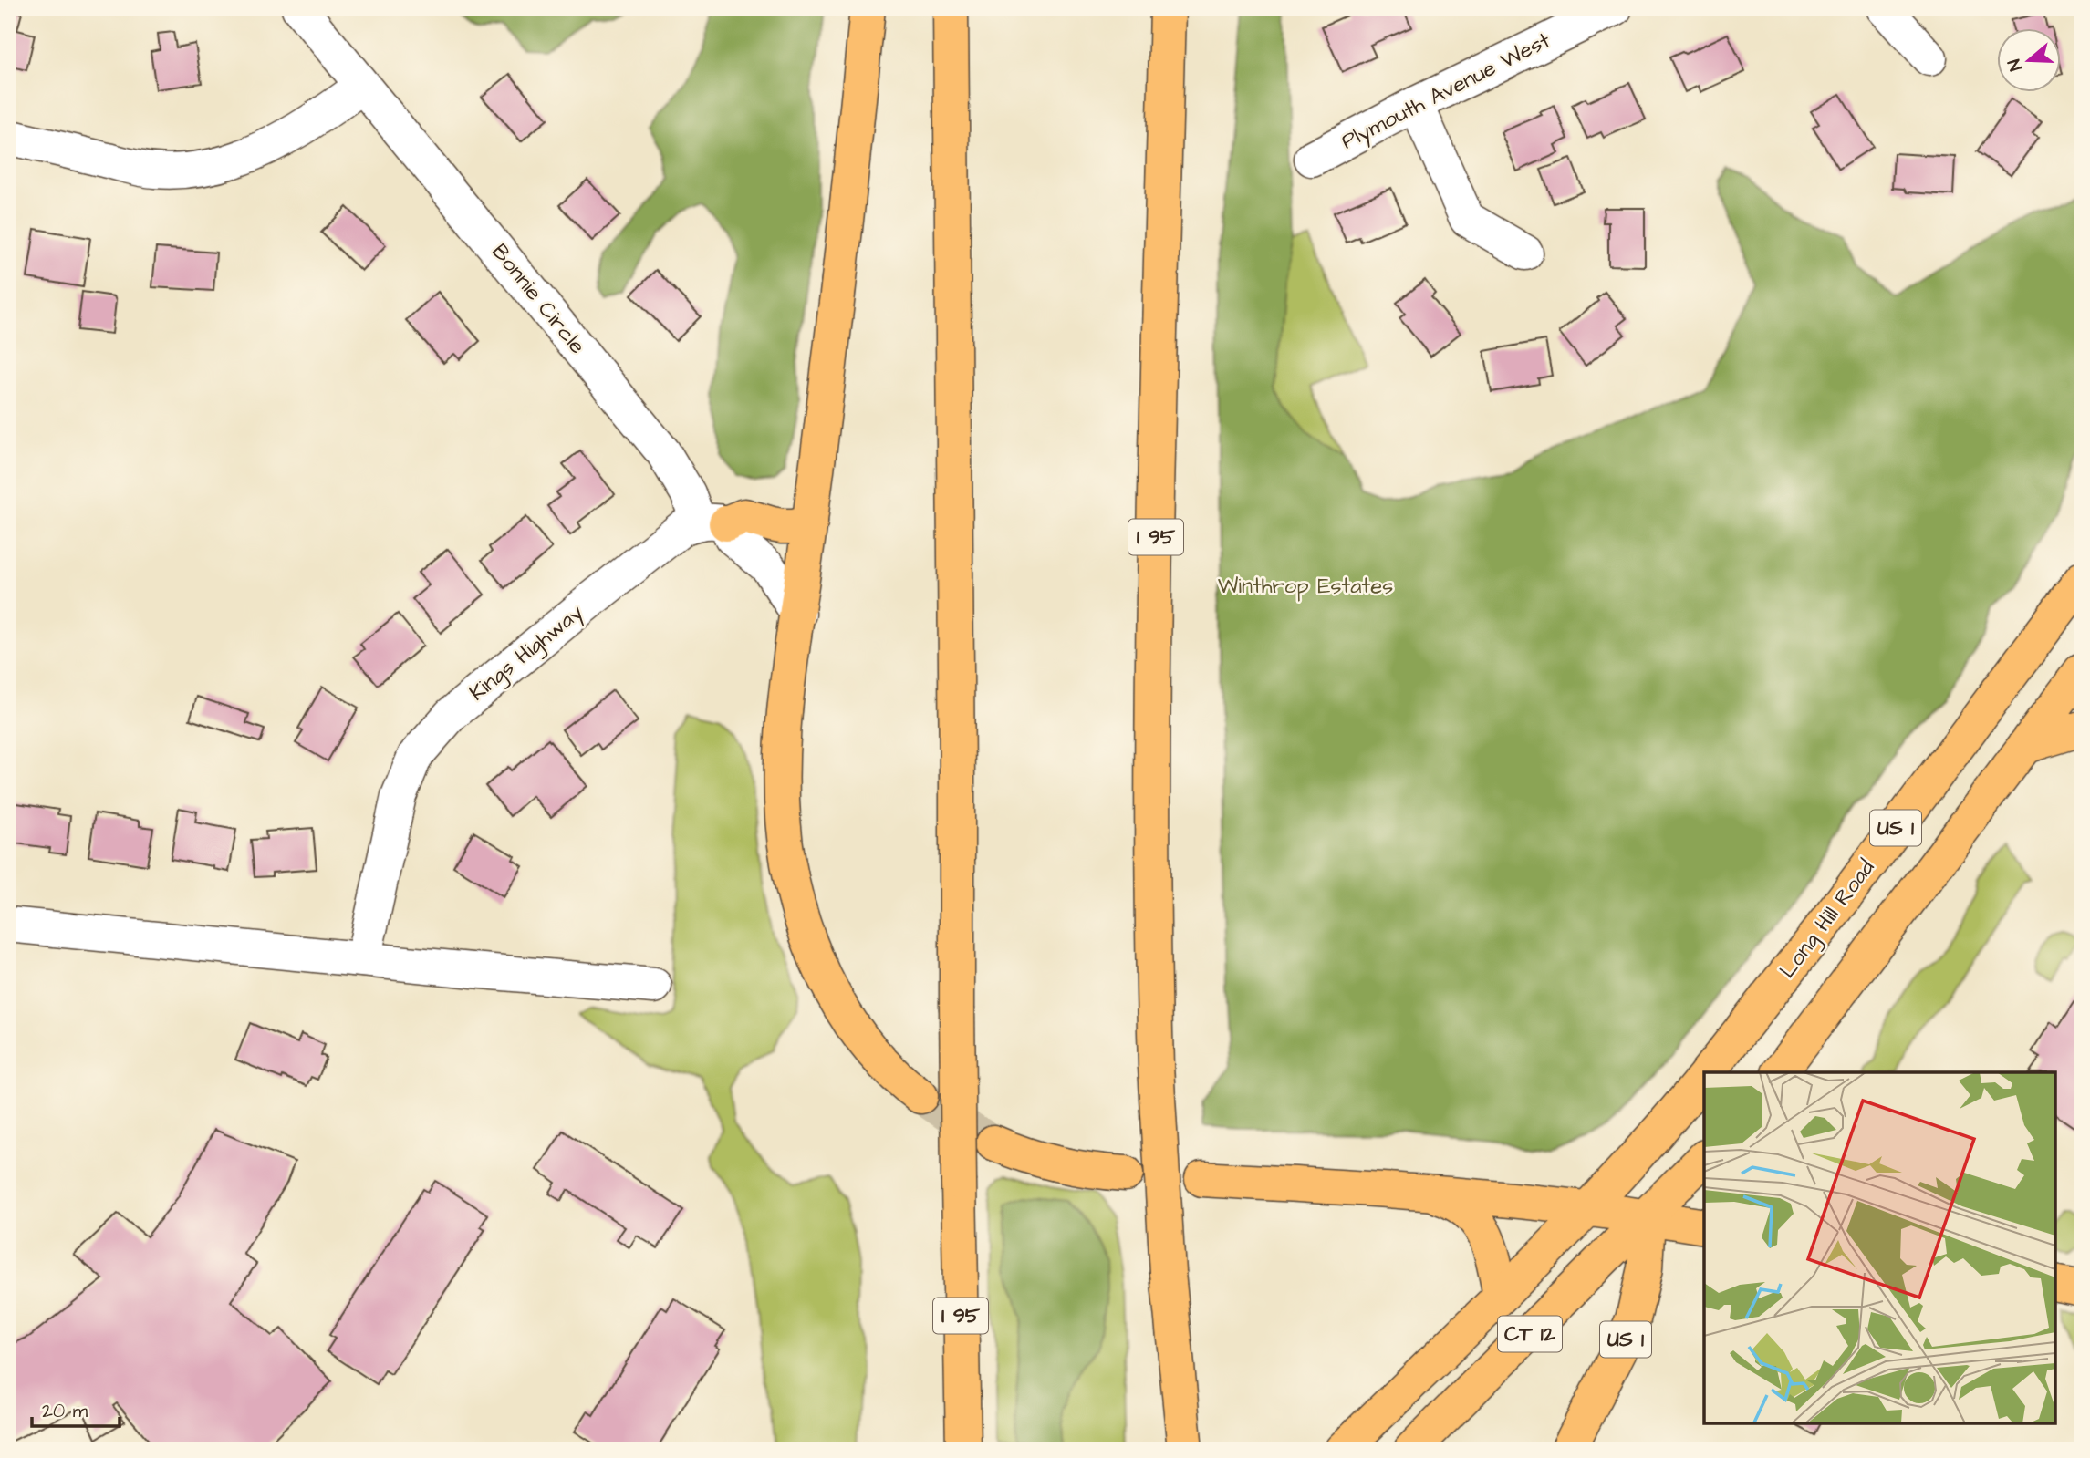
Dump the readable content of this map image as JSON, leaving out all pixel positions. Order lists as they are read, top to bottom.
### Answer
{
  "streets": {
    "main road": [
      "I 95",
      "US 1",
      "Long Hill Road",
      "CT 12"
    ],
    "street": ["Plymouth Avenue West", "Bonnie Circle", "Kings Highway"]
  },
  "crossings": [
    ["Bonnie Circle", "Kings Highway"],
    ["US 1", "CT 12"]
  ],
  "parks": ["Winthrop Estates"],
  "scale_bar": "20 m",
  "north": "left"
}
